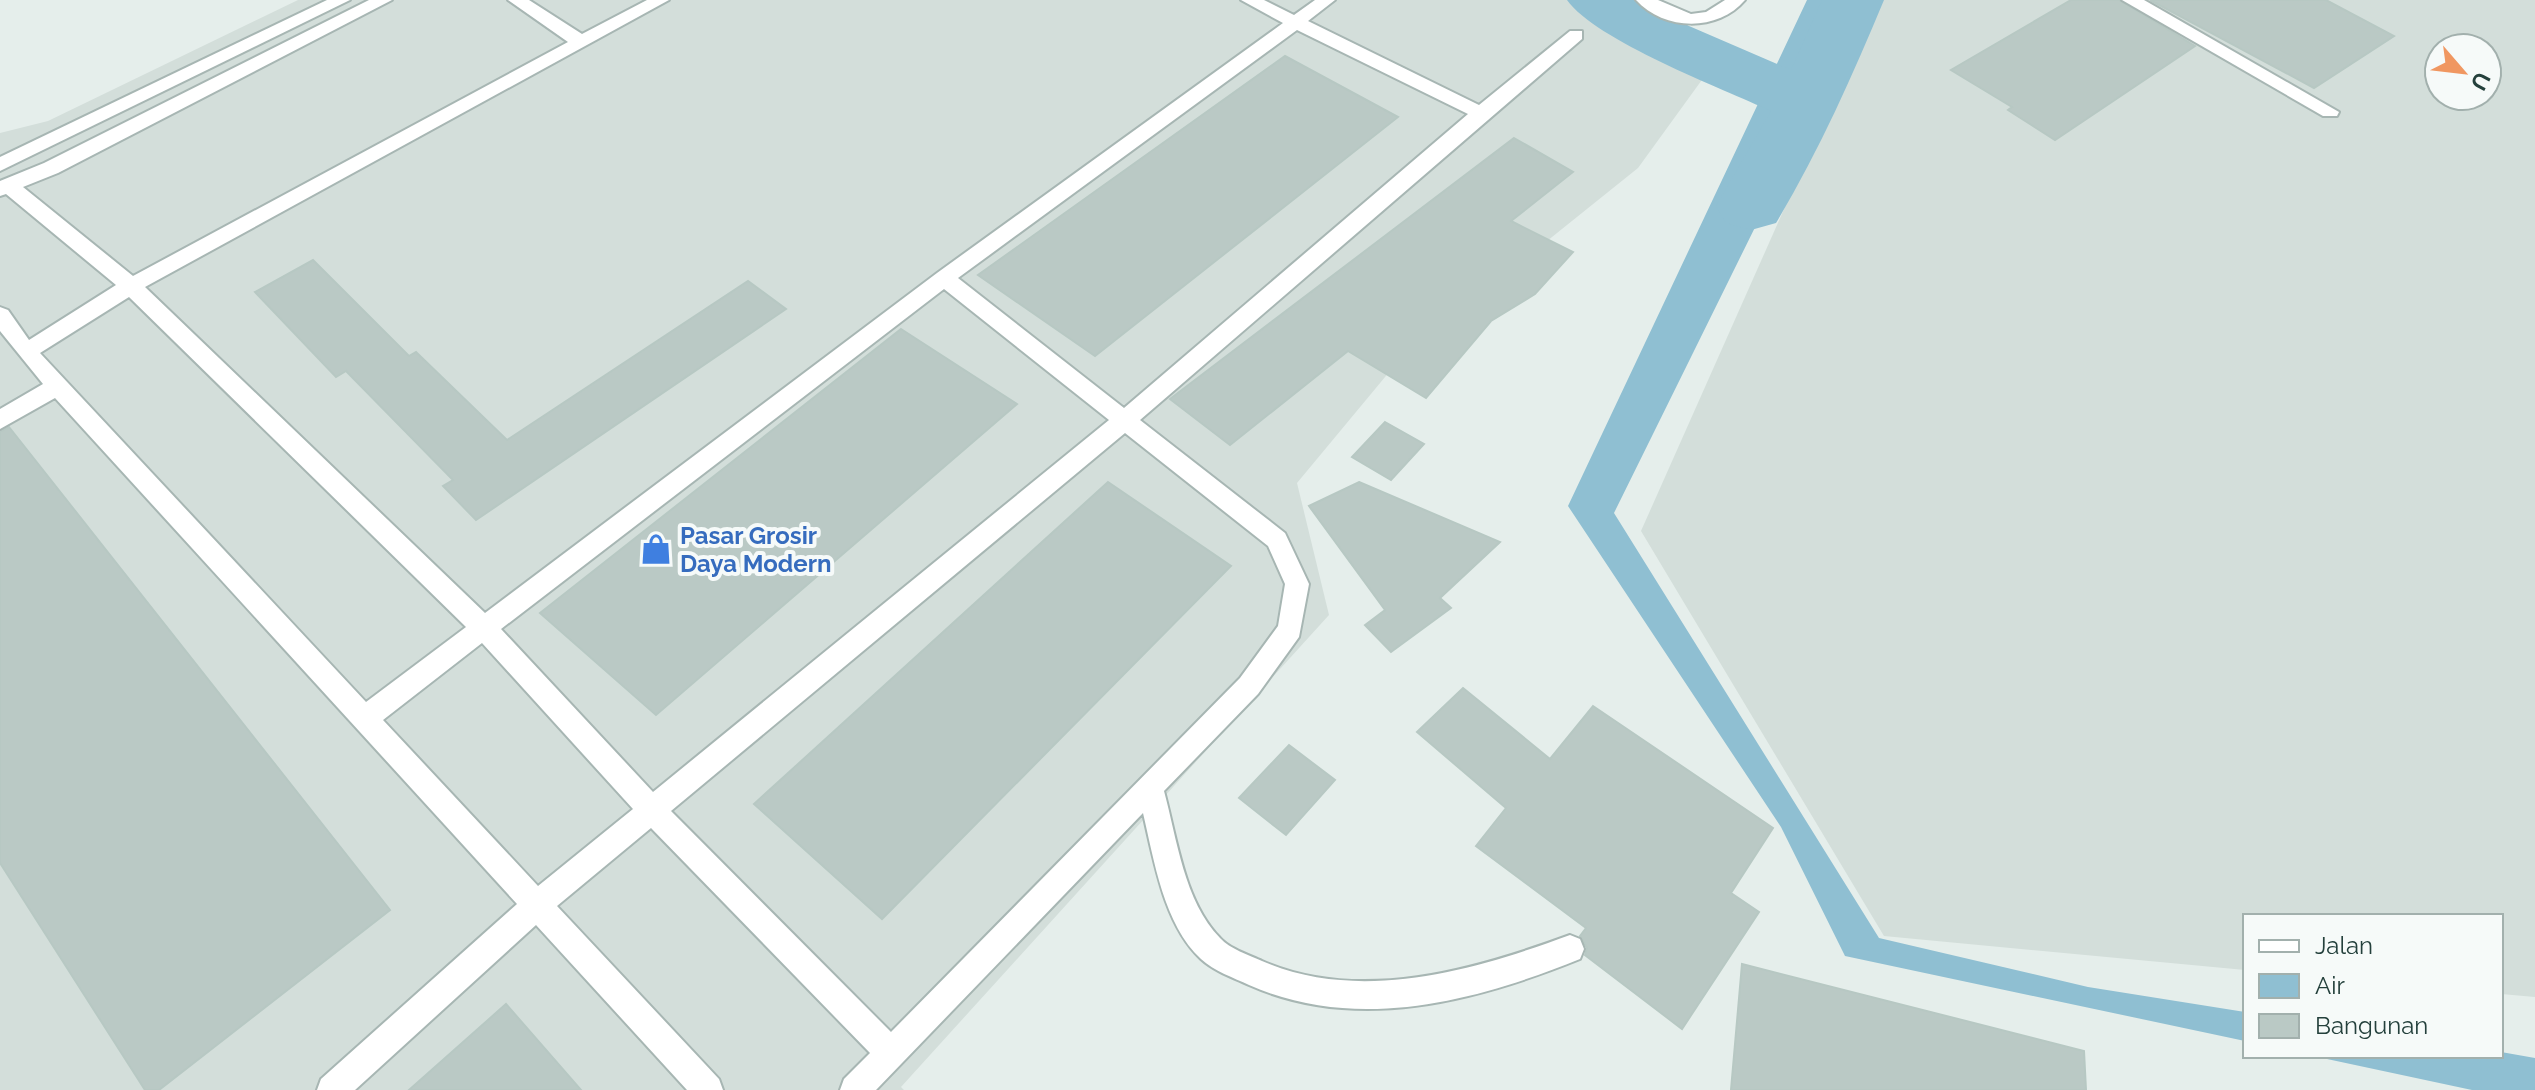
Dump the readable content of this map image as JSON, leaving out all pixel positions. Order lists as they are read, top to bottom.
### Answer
{
  "places": {
    "shop": ["Pasar Grosir Daya Modern"]
  },
  "legend": ["Jalan", "Air", "Bangunan"],
  "north": "bottom right"
}
